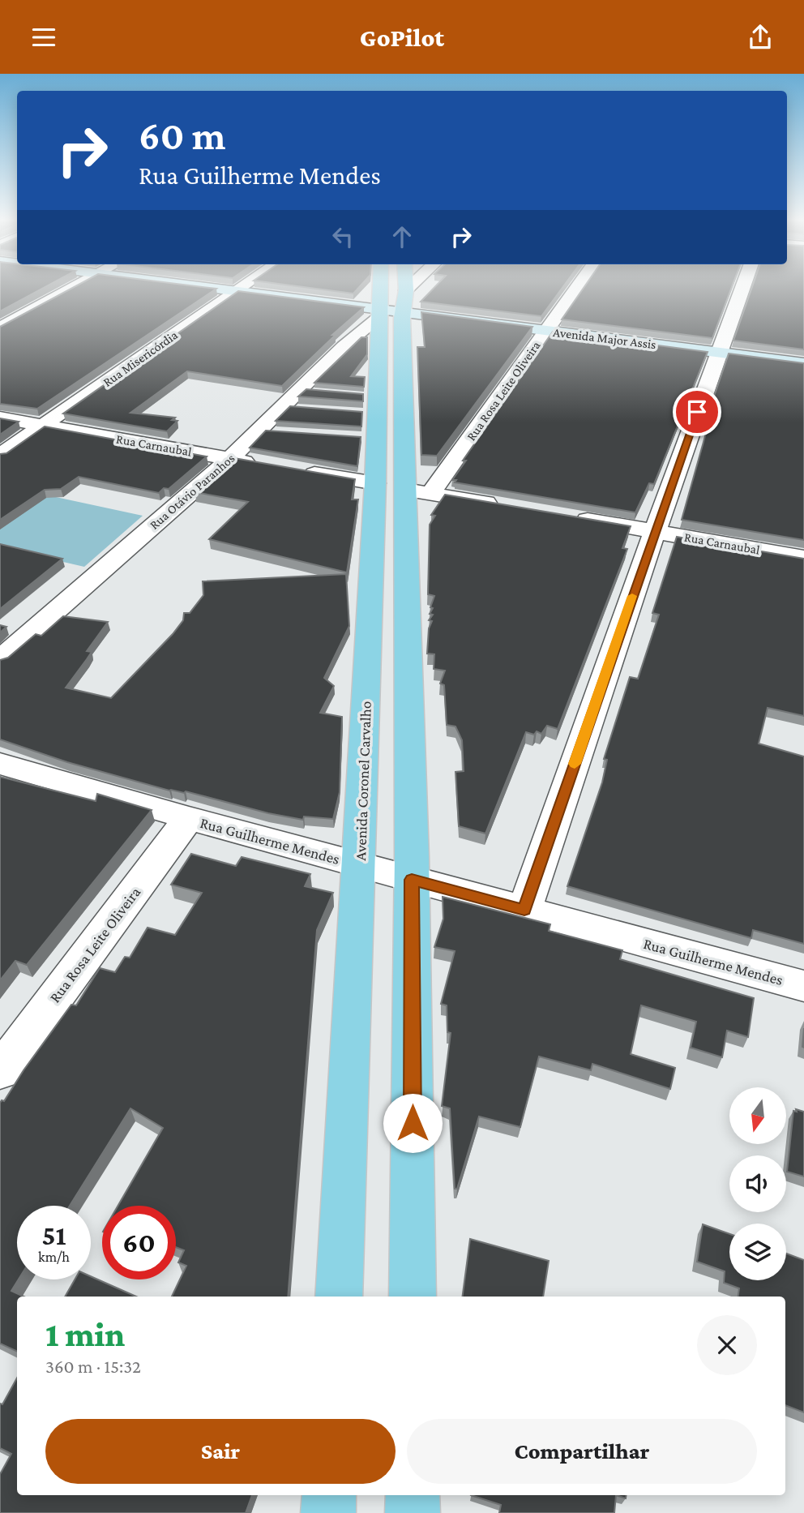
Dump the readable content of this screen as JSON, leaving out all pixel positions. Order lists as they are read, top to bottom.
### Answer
{
  "streets": {
    "main road": ["Avenida Coronel Carvalho"],
    "street": [
      "Avenida Major Assis",
      "Rua Misericórdia",
      "Rua Rosa Leite Oliveira",
      "Rua Carnaubal",
      "Rua Otávio Paranhos",
      "Rua Guilherme Mendes"
    ]
  },
  "crossings": [
    ["Avenida Major Assis", "Rua Misericórdia"],
    ["Avenida Major Assis", "Rua Rosa Leite Oliveira"],
    ["Avenida Major Assis", "Rua Otávio Paranhos"],
    ["Avenida Major Assis", "Avenida Coronel Carvalho"],
    ["Rua Misericórdia", "Rua Carnaubal"],
    ["Rua Rosa Leite Oliveira", "Rua Guilherme Mendes"],
    ["Rua Carnaubal", "Rua Otávio Paranhos"],
    ["Rua Otávio Paranhos", "Avenida Coronel Carvalho"],
    ["Avenida Coronel Carvalho", "Rua Guilherme Mendes"]
  ],
  "north": "bottom",
  "page": {
    "header": "GoPilot",
    "turn": ["60 m", "Rua Guilherme Mendes"],
    "speed": "51 km/h",
    "limit": "60",
    "heading": ["1 min", "360 m · 15:32"],
    "buttons": ["Sair", "Compartilhar"]
  }
}
